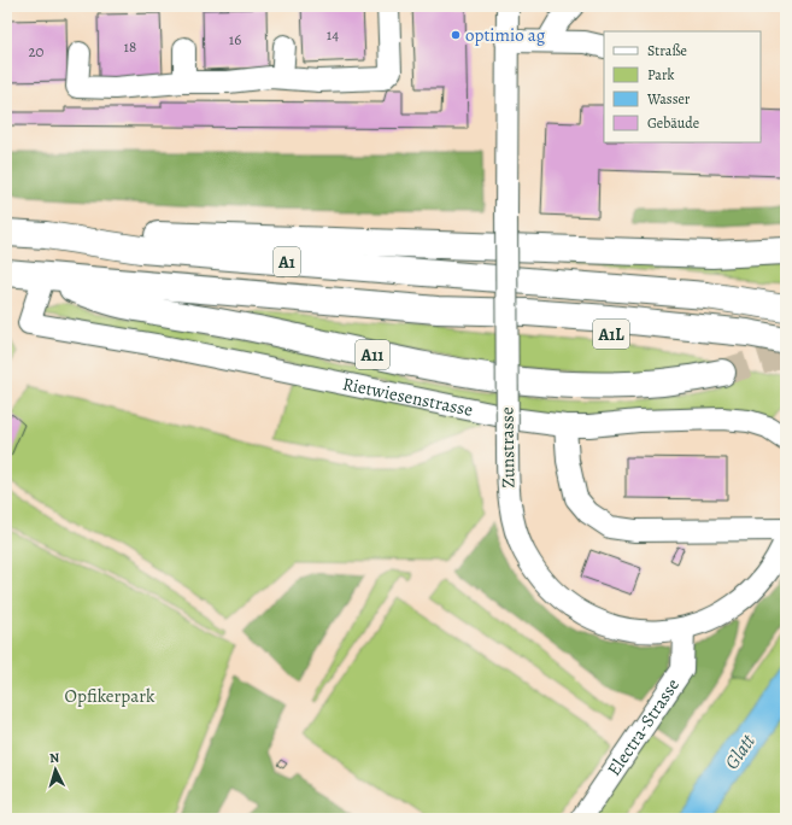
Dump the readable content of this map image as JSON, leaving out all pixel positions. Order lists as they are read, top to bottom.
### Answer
{
  "streets": {
    "highway": ["A1", "A1L", "A11"],
    "street": ["Rietwiesenstrasse", "Zunstrasse", "Electra-Strasse"]
  },
  "crossings": [
    ["A1", "A1L"],
    ["A1", "A11"],
    ["A1", "Rietwiesenstrasse"],
    ["A11", "Rietwiesenstrasse"],
    ["Zunstrasse", "Electra-Strasse"]
  ],
  "water": ["Glatt"],
  "parks": ["Opfikerpark"],
  "places": ["optimio ag"],
  "house_numbers": [
    "14",
    "16",
    "18",
    "20"
  ],
  "legend": [
    "Straße",
    "Park",
    "Wasser",
    "Gebäude"
  ],
  "north": "top"
}
